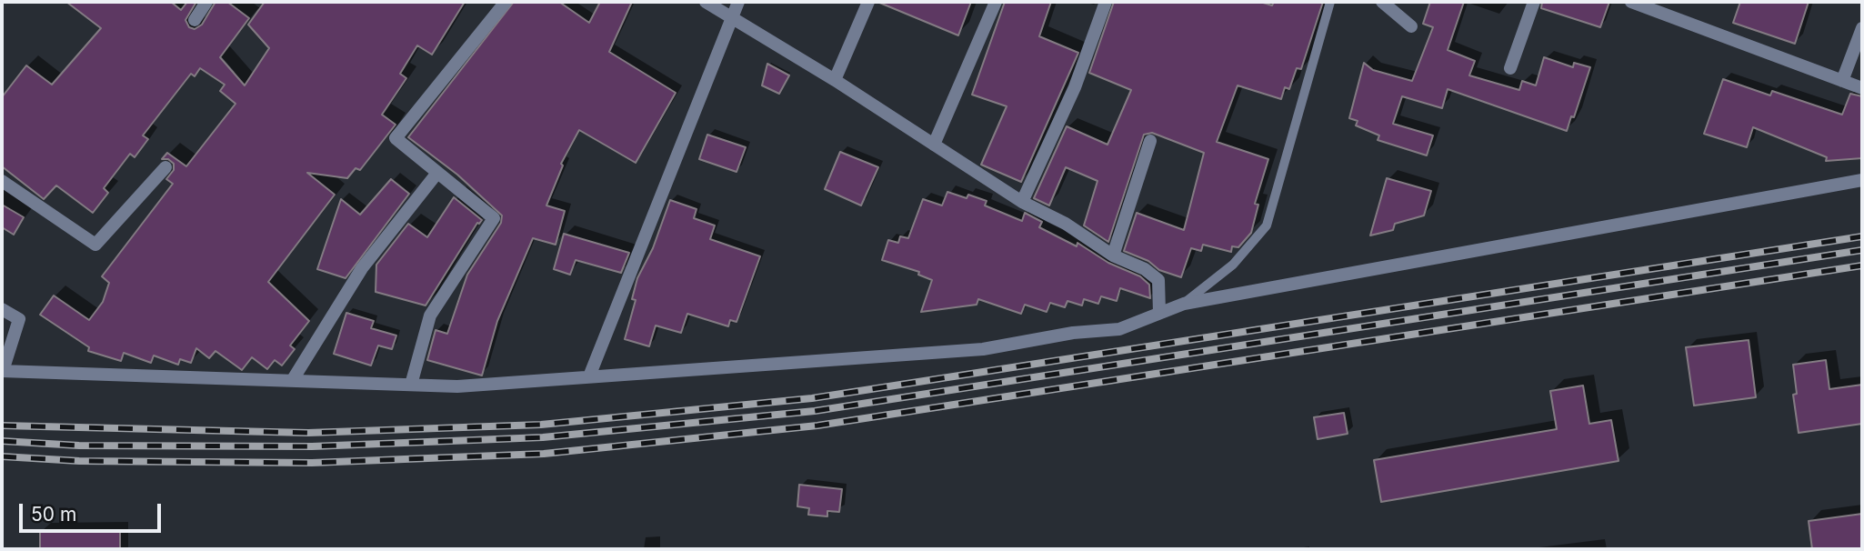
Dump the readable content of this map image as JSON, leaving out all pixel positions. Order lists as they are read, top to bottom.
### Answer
{
  "scale_bar": "50 m"
}
